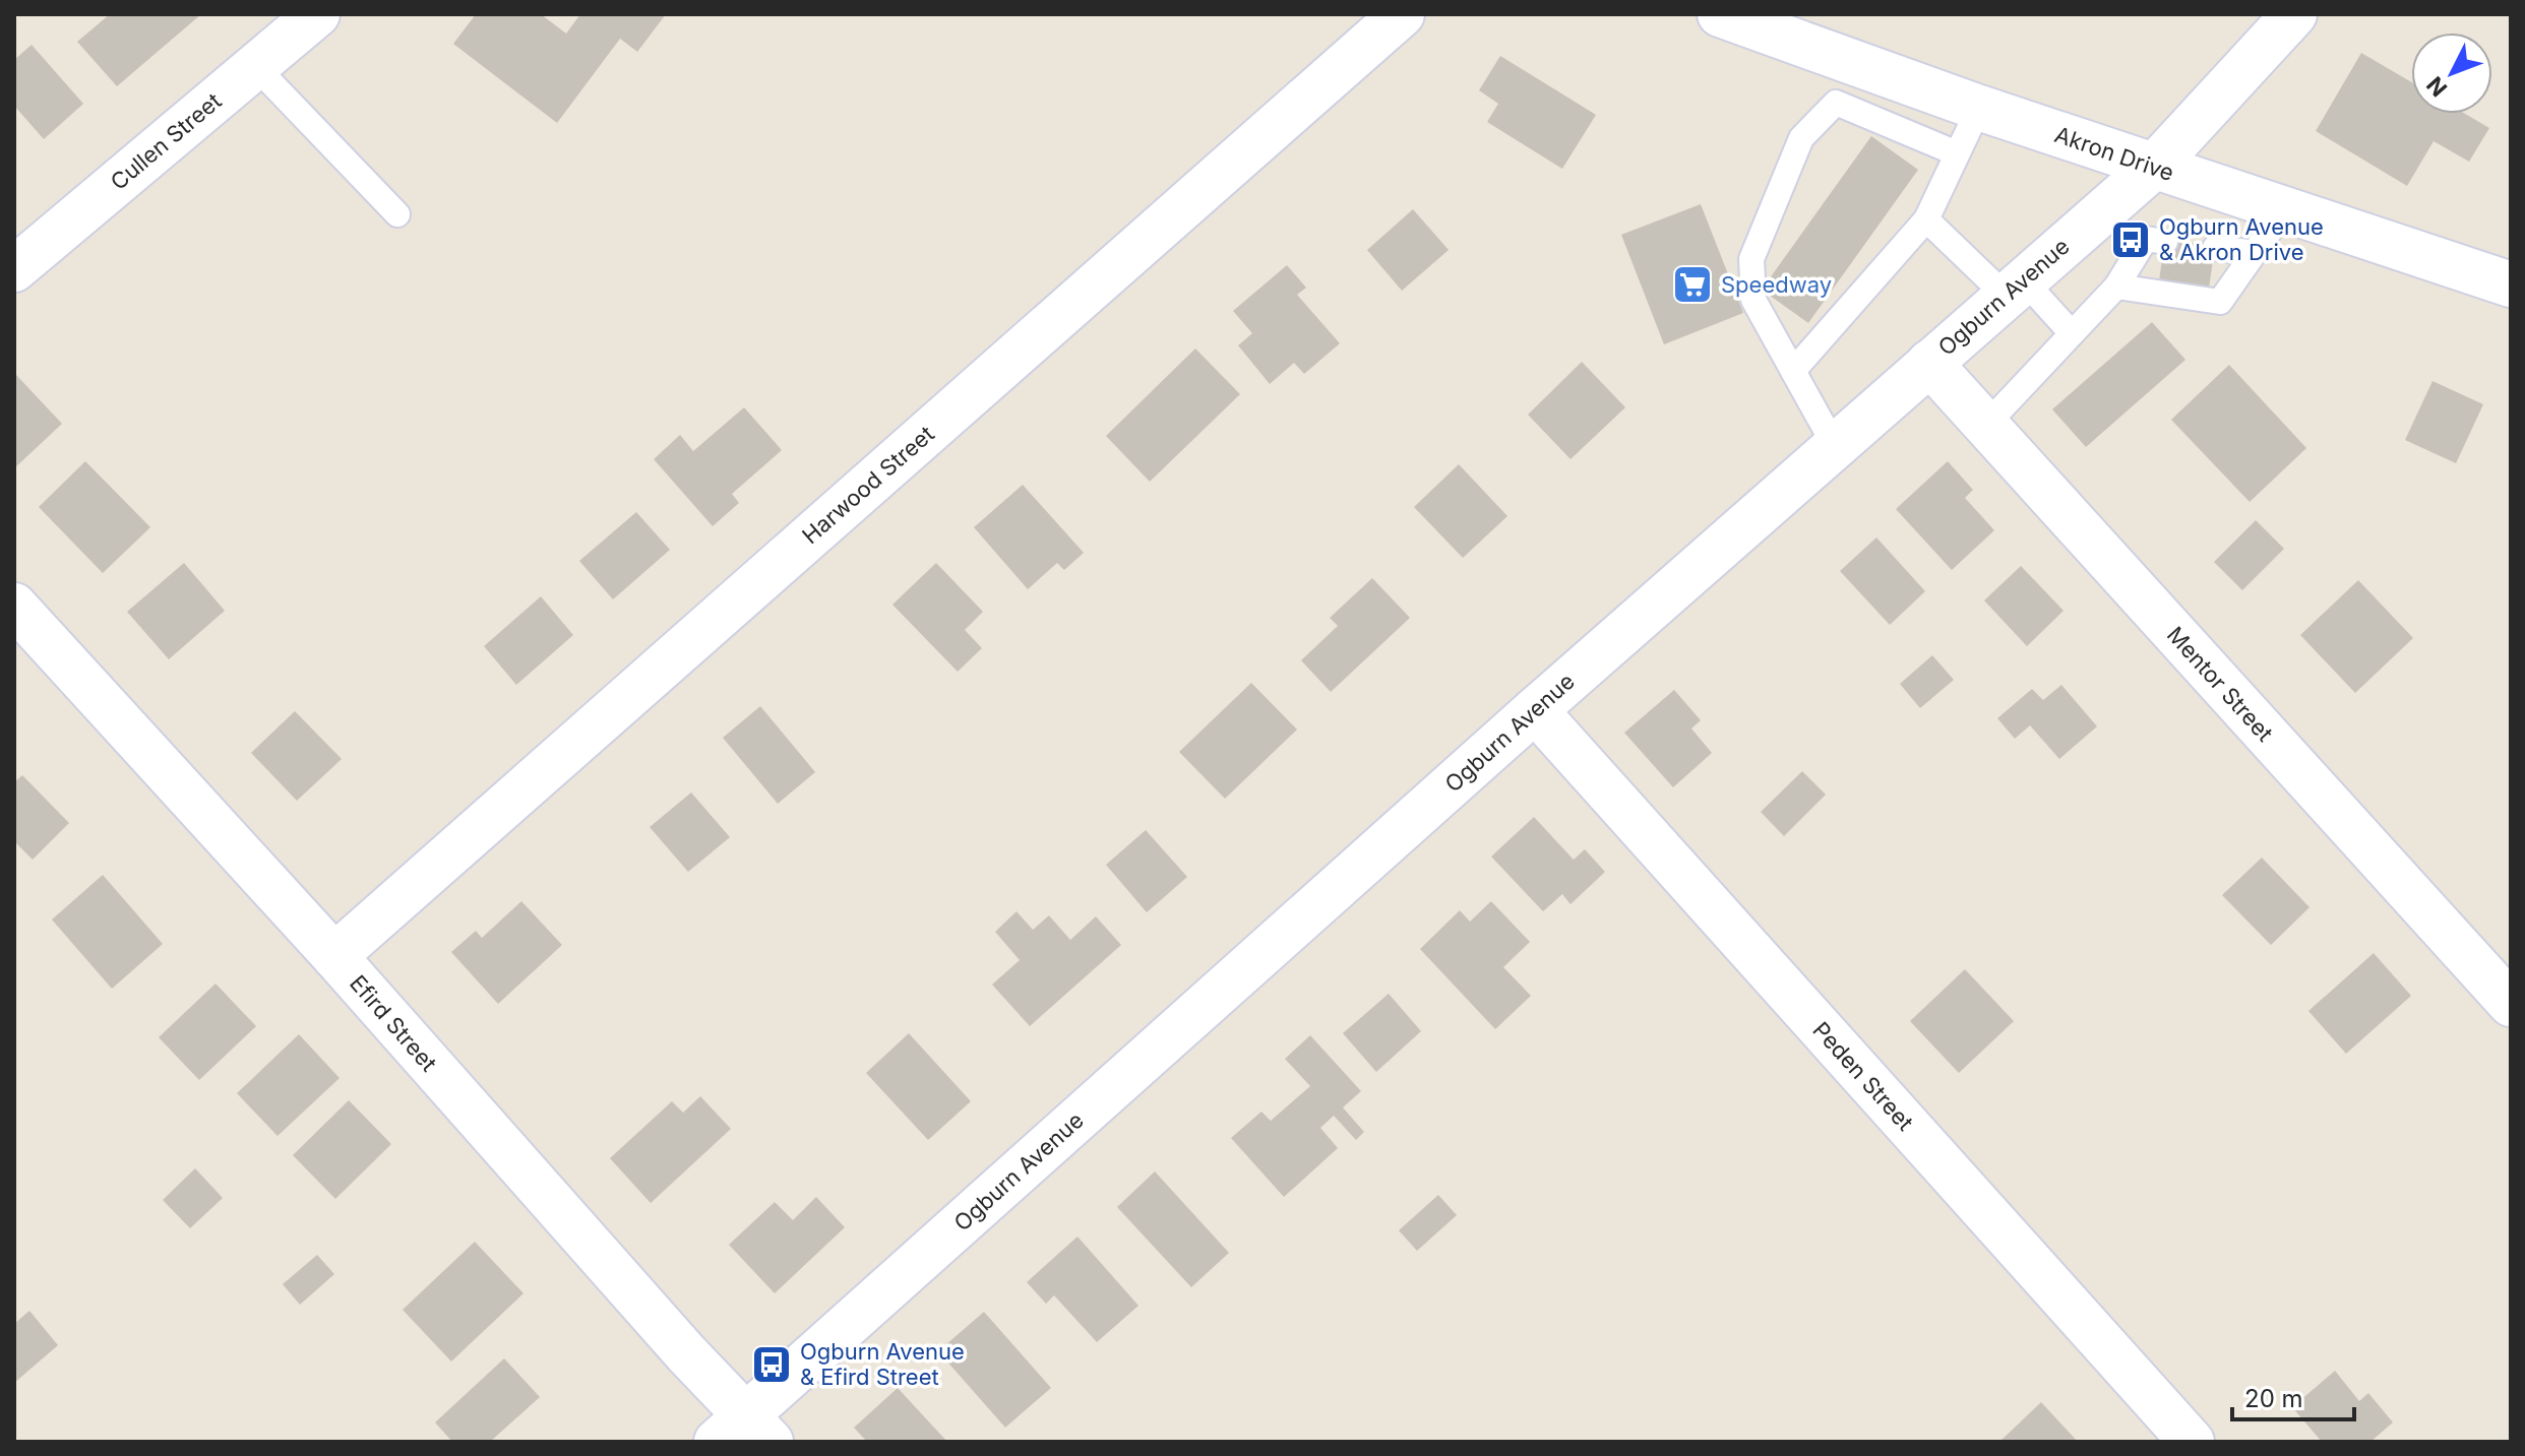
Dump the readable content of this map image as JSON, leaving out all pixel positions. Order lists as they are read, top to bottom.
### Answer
{
  "streets": {
    "street": [
      "Cullen Street",
      "Akron Drive",
      "Ogburn Avenue",
      "Harwood Street",
      "Mentor Street",
      "Efird Street",
      "Peden Street"
    ]
  },
  "crossings": [
    ["Akron Drive", "Ogburn Avenue"],
    ["Ogburn Avenue", "Mentor Street"],
    ["Ogburn Avenue", "Efird Street"],
    ["Ogburn Avenue", "Peden Street"],
    ["Harwood Street", "Efird Street"]
  ],
  "places": {
    "bus stop": ["Ogburn Avenue & Akron Drive", "Ogburn Avenue & Efird Street"],
    "supermarket": ["Speedway"]
  },
  "scale_bar": "20 m",
  "north": "bottom left"
}
